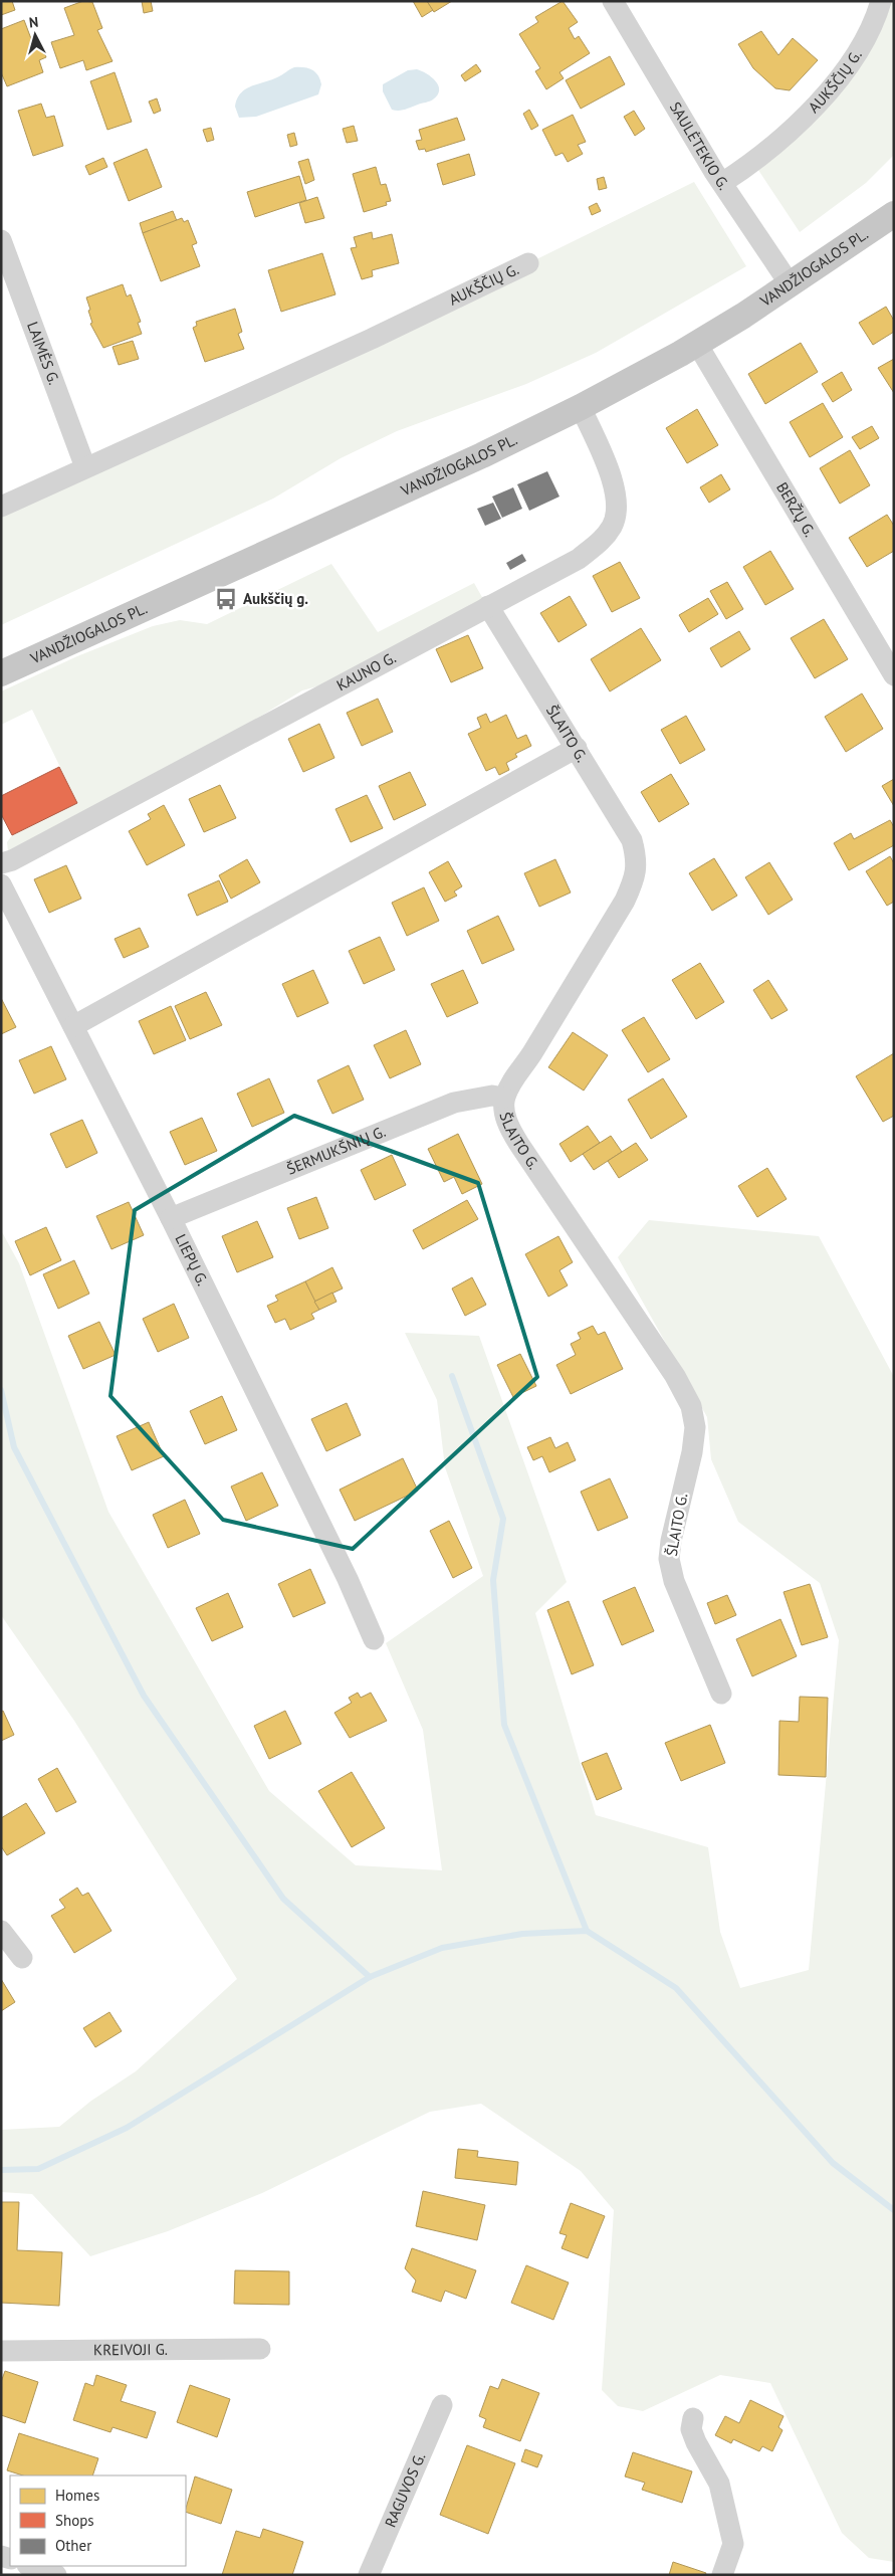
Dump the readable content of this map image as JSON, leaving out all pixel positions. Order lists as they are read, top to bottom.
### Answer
{
  "streets": {
    "main road": ["VANDŽIOGALOS PL."],
    "street": [
      "AUKŠČIŲ G.",
      "SAULĖTEKIO G.",
      "LAIMĖS G.",
      "BERŽŲ G.",
      "KAUNO G.",
      "ŠLAITO G.",
      "ŠERMUKŠNIŲ G.",
      "LIEPŲ G.",
      "KREIVOJI G.",
      "RAGUVOS G."
    ]
  },
  "crossings": [
    ["AUKŠČIŲ G.", "SAULĖTEKIO G."],
    ["AUKŠČIŲ G.", "LAIMĖS G."],
    ["SAULĖTEKIO G.", "VANDŽIOGALOS PL."],
    ["VANDŽIOGALOS PL.", "BERŽŲ G."],
    ["VANDŽIOGALOS PL.", "KAUNO G."],
    ["KAUNO G.", "ŠLAITO G."],
    ["ŠLAITO G.", "ŠERMUKŠNIŲ G."],
    ["ŠERMUKŠNIŲ G.", "LIEPŲ G."]
  ],
  "places": {
    "bus stop": ["Aukščių g."]
  },
  "legend": ["Homes", "Shops", "Other"],
  "north": "top"
}
